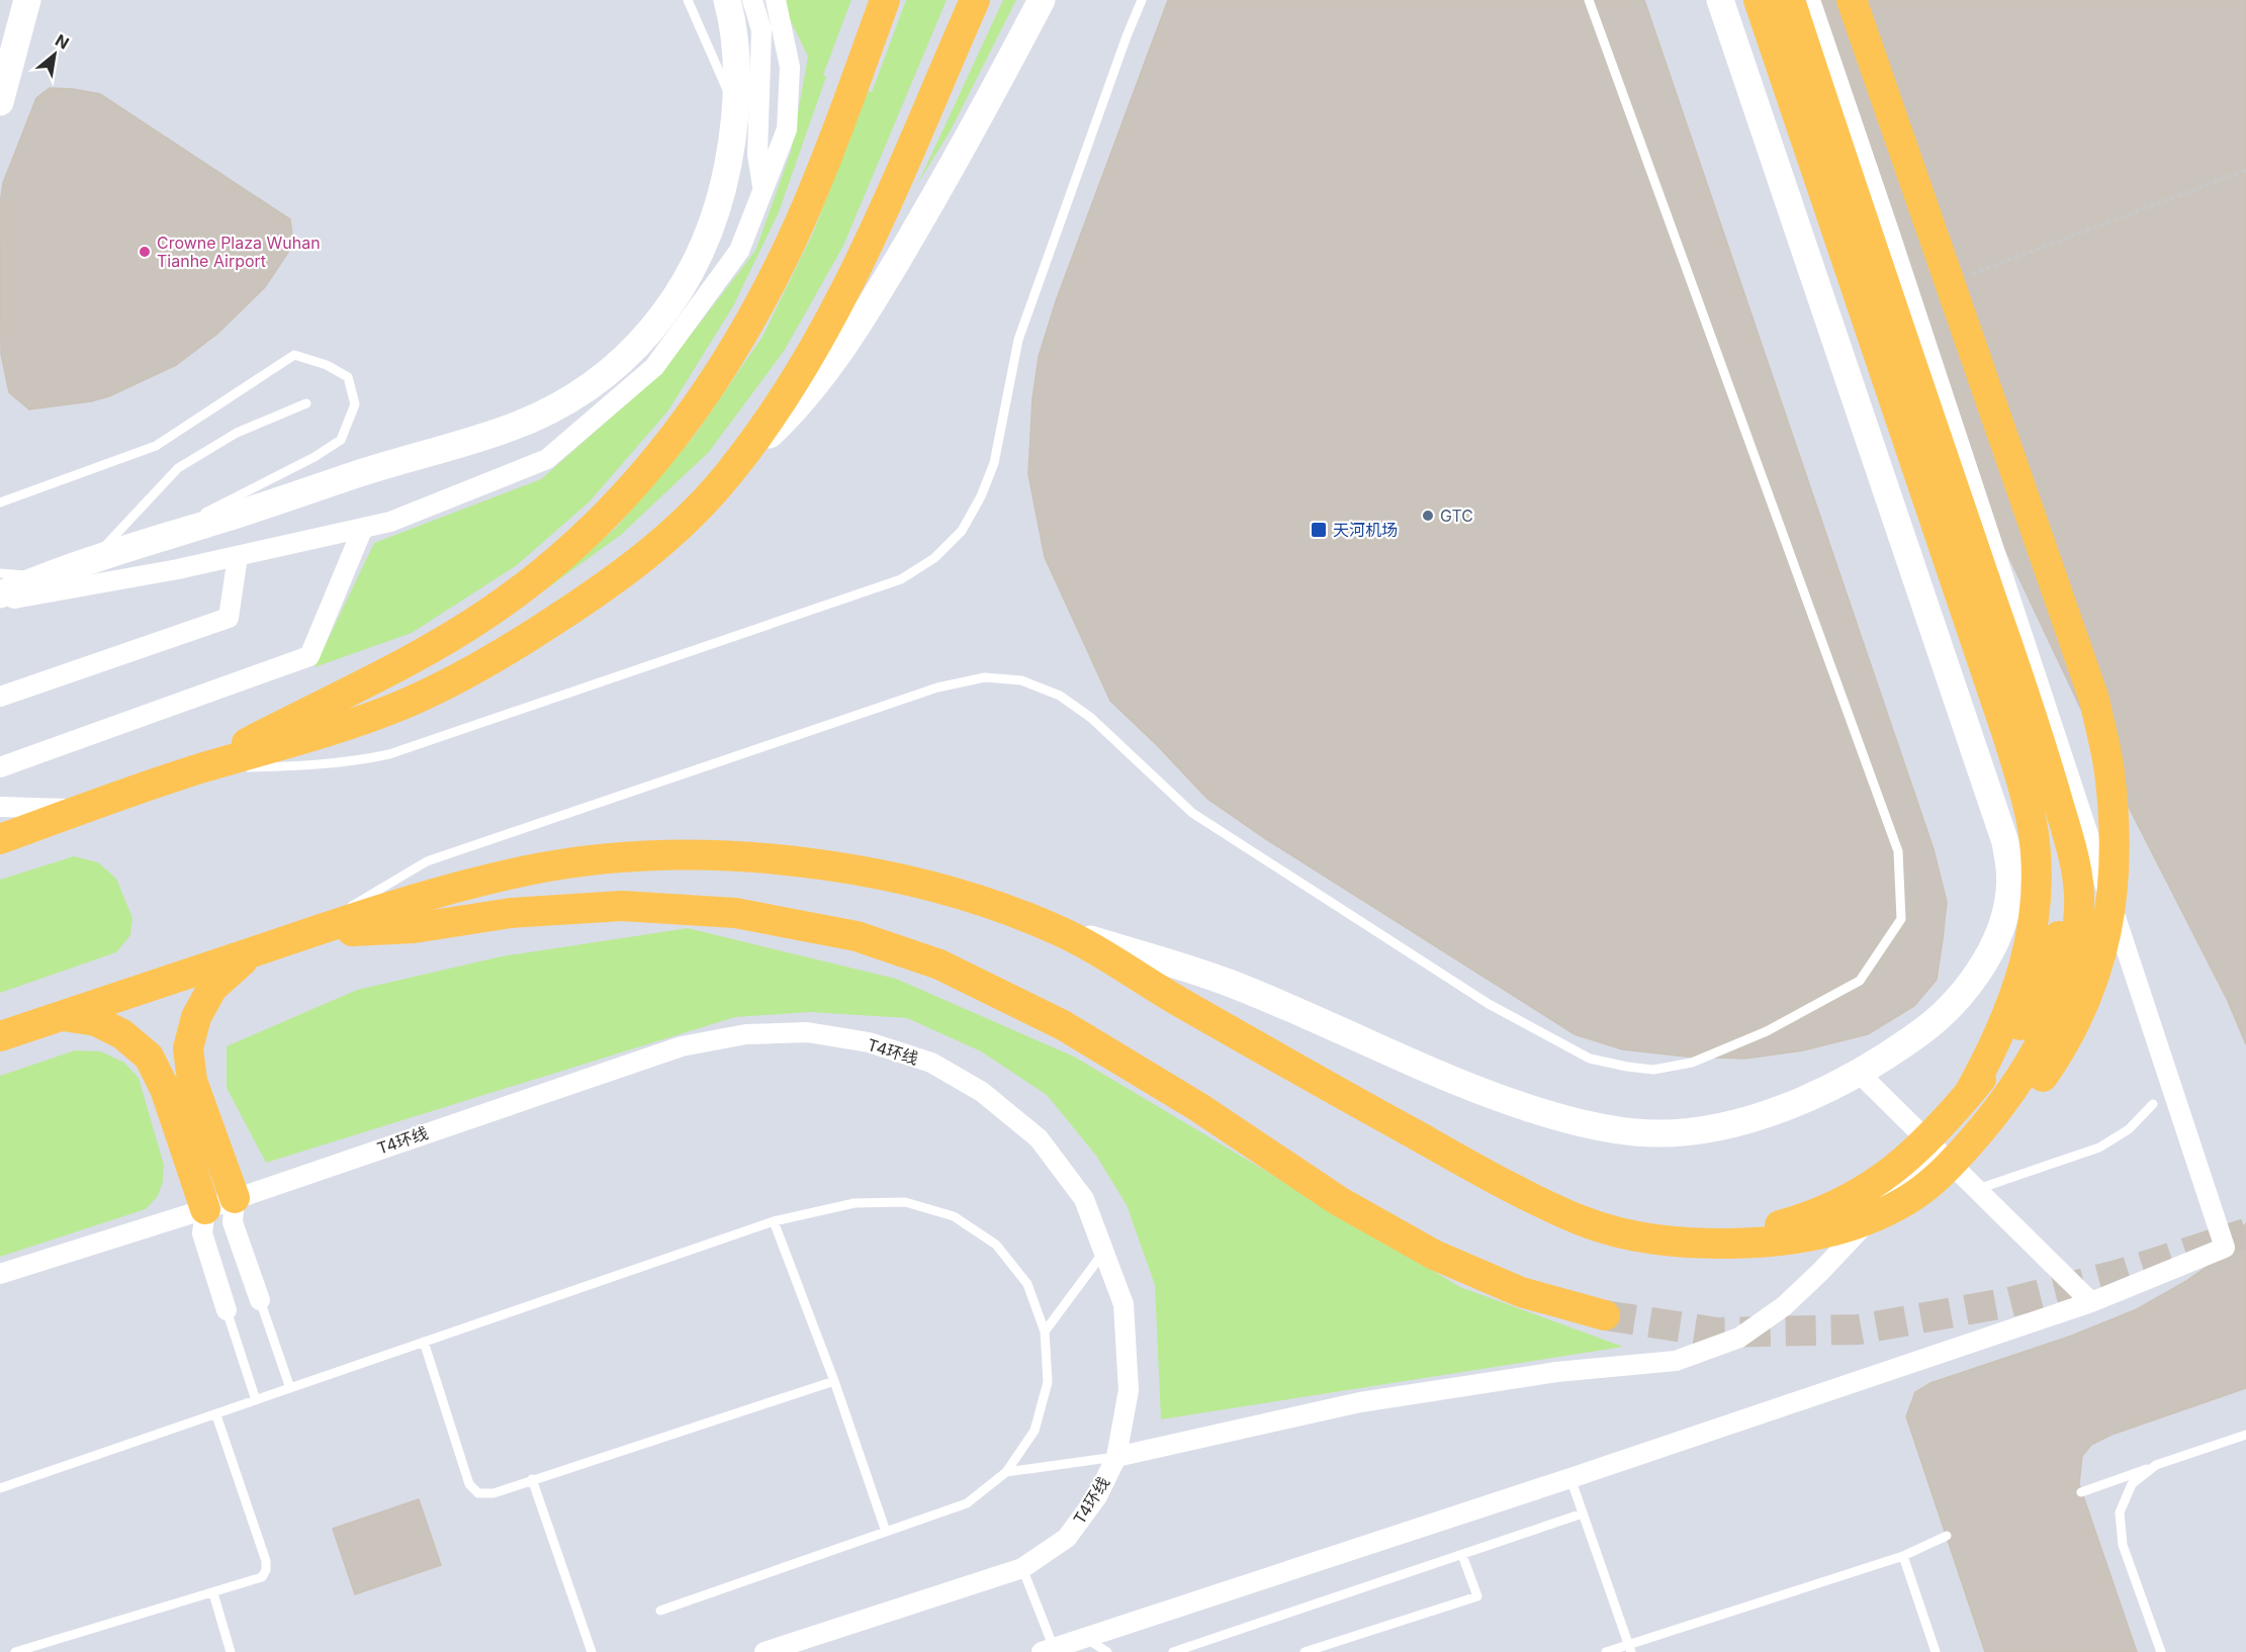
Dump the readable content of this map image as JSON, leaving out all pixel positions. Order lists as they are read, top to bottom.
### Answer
{
  "streets": {
    "street": ["T4环线"]
  },
  "places": {
    "other": ["Crowne Plaza Wuhan Tianhe Airport", "GTC"],
    "transit": ["天河机场"]
  },
  "north": "top right"
}
